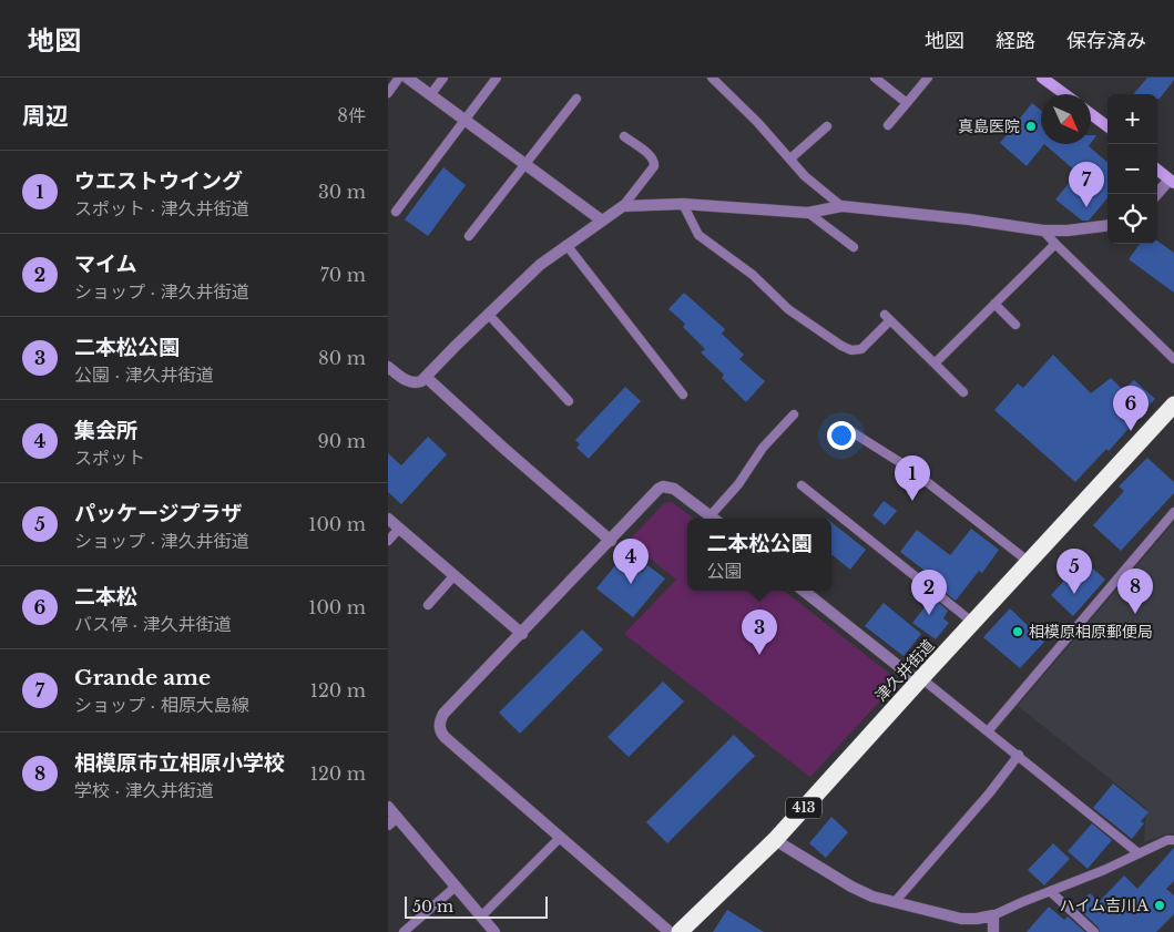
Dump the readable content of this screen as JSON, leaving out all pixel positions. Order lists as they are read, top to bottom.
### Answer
{
  "streets": {
    "highway": ["津久井街道", "413"]
  },
  "places": ["真島医院", "相模原相原郵便局", "ハイム吉川A"],
  "scale_bar": "50 m",
  "north": "bottom right",
  "page": {
    "header": "地図",
    "nav": ["地図", "経路", "保存済み"],
    "heading": ["周辺", "8件"],
    "map_buttons": ["+", "−"],
    "list": [
      {
        "mark": "1",
        "name": "ウエストウイング",
        "note": "スポット · 津久井街道",
        "value": "30 m"
      },
      {
        "mark": "2",
        "name": "マイム",
        "note": "ショップ · 津久井街道",
        "value": "70 m"
      },
      {
        "mark": "3",
        "name": "二本松公園",
        "note": "公園 · 津久井街道",
        "value": "80 m"
      },
      {
        "mark": "4",
        "name": "集会所",
        "note": "スポット",
        "value": "90 m"
      },
      {
        "mark": "5",
        "name": "パッケージプラザ",
        "note": "ショップ · 津久井街道",
        "value": "100 m"
      },
      {
        "mark": "6",
        "name": "二本松",
        "note": "バス停 · 津久井街道",
        "value": "100 m"
      },
      {
        "mark": "7",
        "name": "Grande ame",
        "note": "ショップ · 相原大島線",
        "value": "120 m"
      },
      {
        "mark": "8",
        "name": "相模原市立相原小学校",
        "note": "学校 · 津久井街道",
        "value": "120 m"
      }
    ],
    "pins": [
      "7",
      "6",
      "1",
      "4",
      "5",
      "8",
      "2",
      "3"
    ],
    "popup": ["二本松公園", "公園"],
    "scale": "50 m"
  }
}
